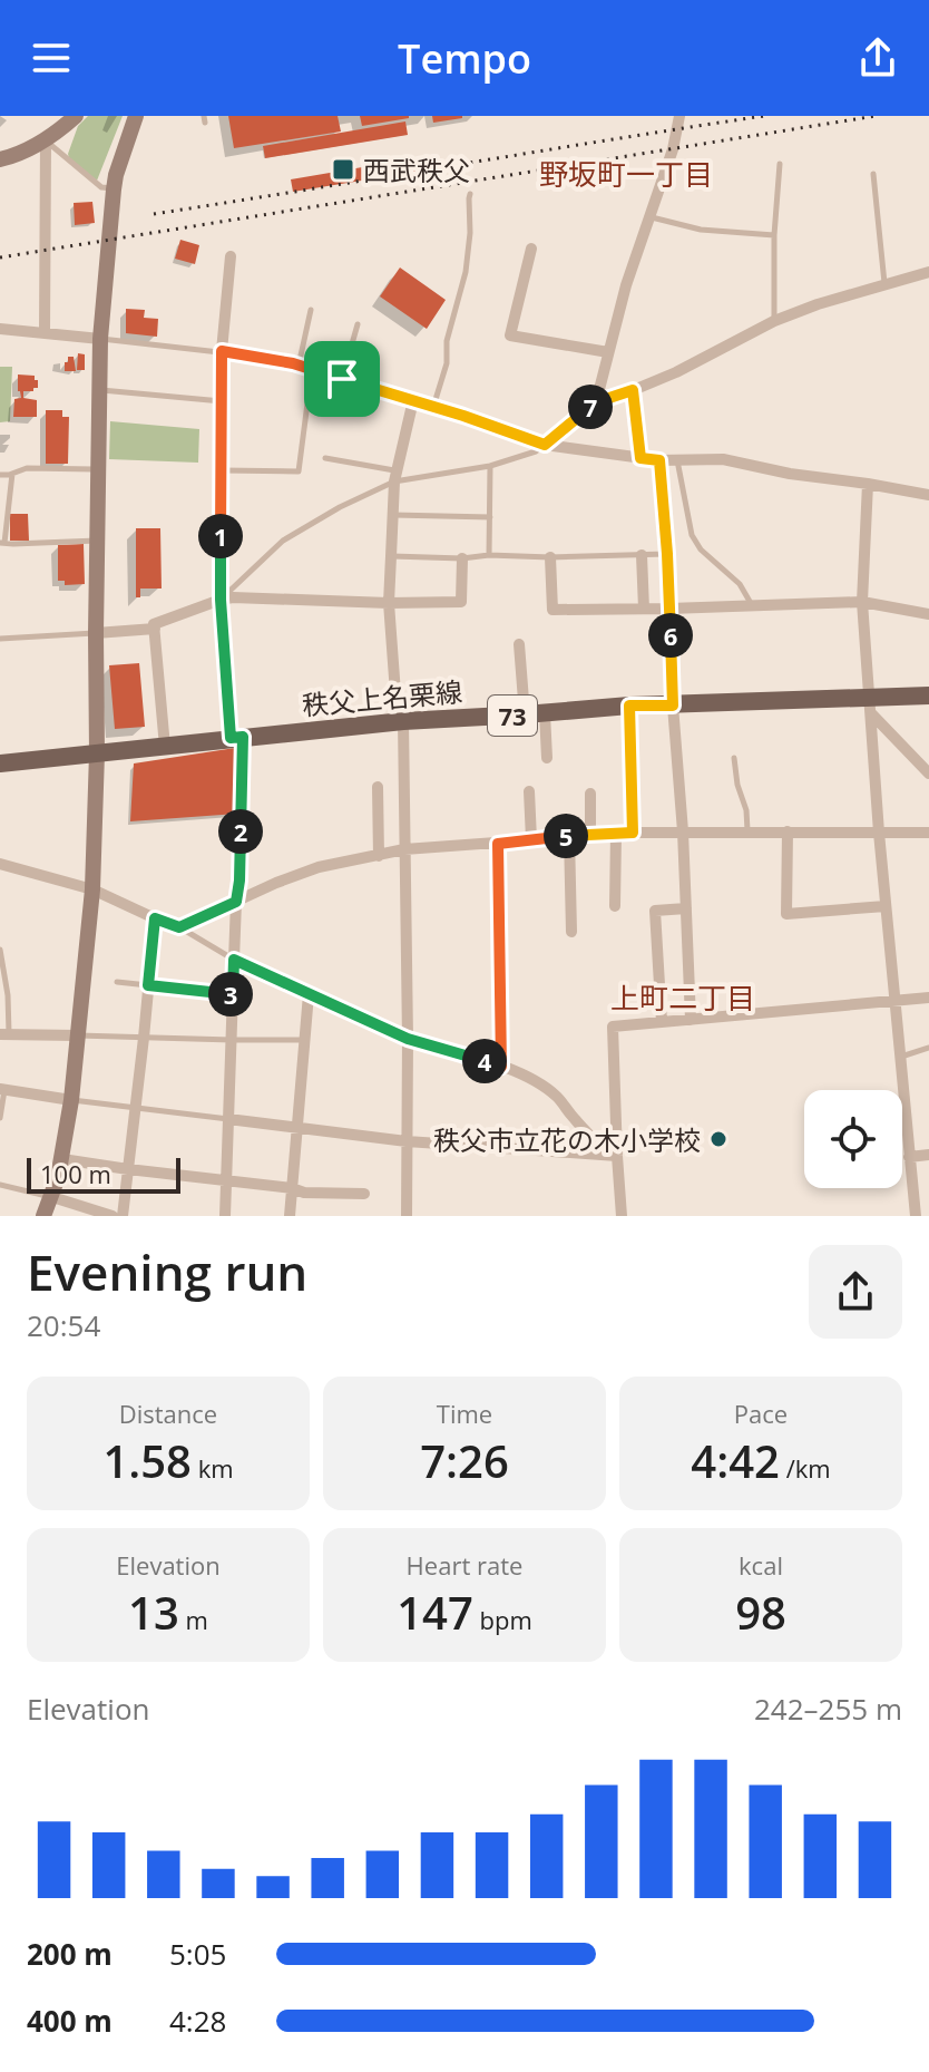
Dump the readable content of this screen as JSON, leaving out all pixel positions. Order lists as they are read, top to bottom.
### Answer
{
  "streets": {
    "main road": ["秩父上名栗線", "73"]
  },
  "districts": ["野坂町一丁目", "上町二丁目"],
  "places": {
    "transit": ["西武秩父"],
    "other": ["秩父市立花の木小学校"]
  },
  "scale_bar": "100 m",
  "page": {
    "header": "Tempo",
    "pins": [
      "7",
      "1",
      "6",
      "2",
      "5",
      "3",
      "4"
    ],
    "scale": "100 m",
    "heading": ["Evening run", "20:54"],
    "stats": [
      ["Distance", "1.58 km"],
      ["Time", "7:26"],
      ["Pace", "4:42 /km"],
      ["Elevation", "13 m"],
      ["Heart rate", "147 bpm"],
      ["kcal", "98"]
    ],
    "chart": ["Elevation", "242–255 m"],
    "list": [
      {
        "name": "200 m",
        "note": "5:05"
      },
      {
        "name": "400 m",
        "note": "4:28"
      }
    ]
  }
}
